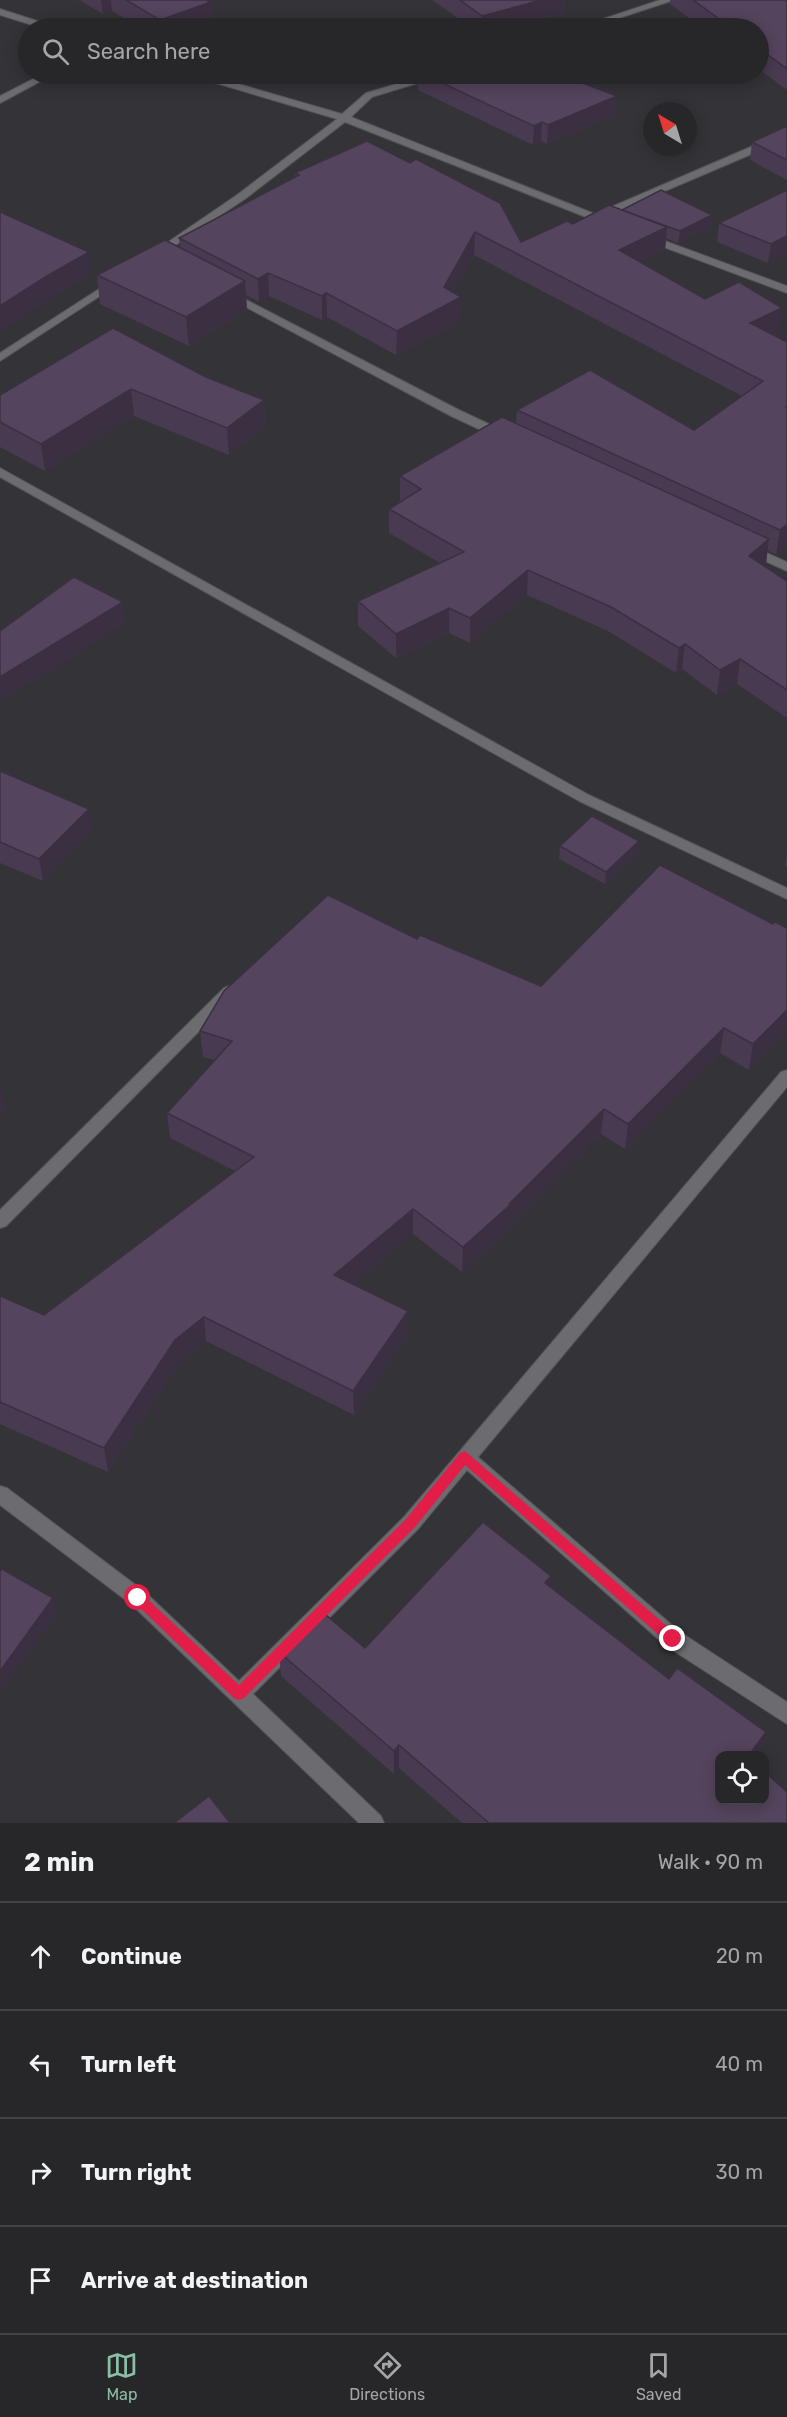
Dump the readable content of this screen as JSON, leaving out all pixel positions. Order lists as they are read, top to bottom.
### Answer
{
  "north": "top left",
  "page": {
    "search": "Search here",
    "heading": ["2 min", "Walk · 90 m"],
    "list": [
      ["Continue", "20 m"],
      ["Turn left", "40 m"],
      ["Turn right", "30 m"],
      "Arrive at destination"
    ],
    "nav": ["Map", "Directions", "Saved"]
  }
}
